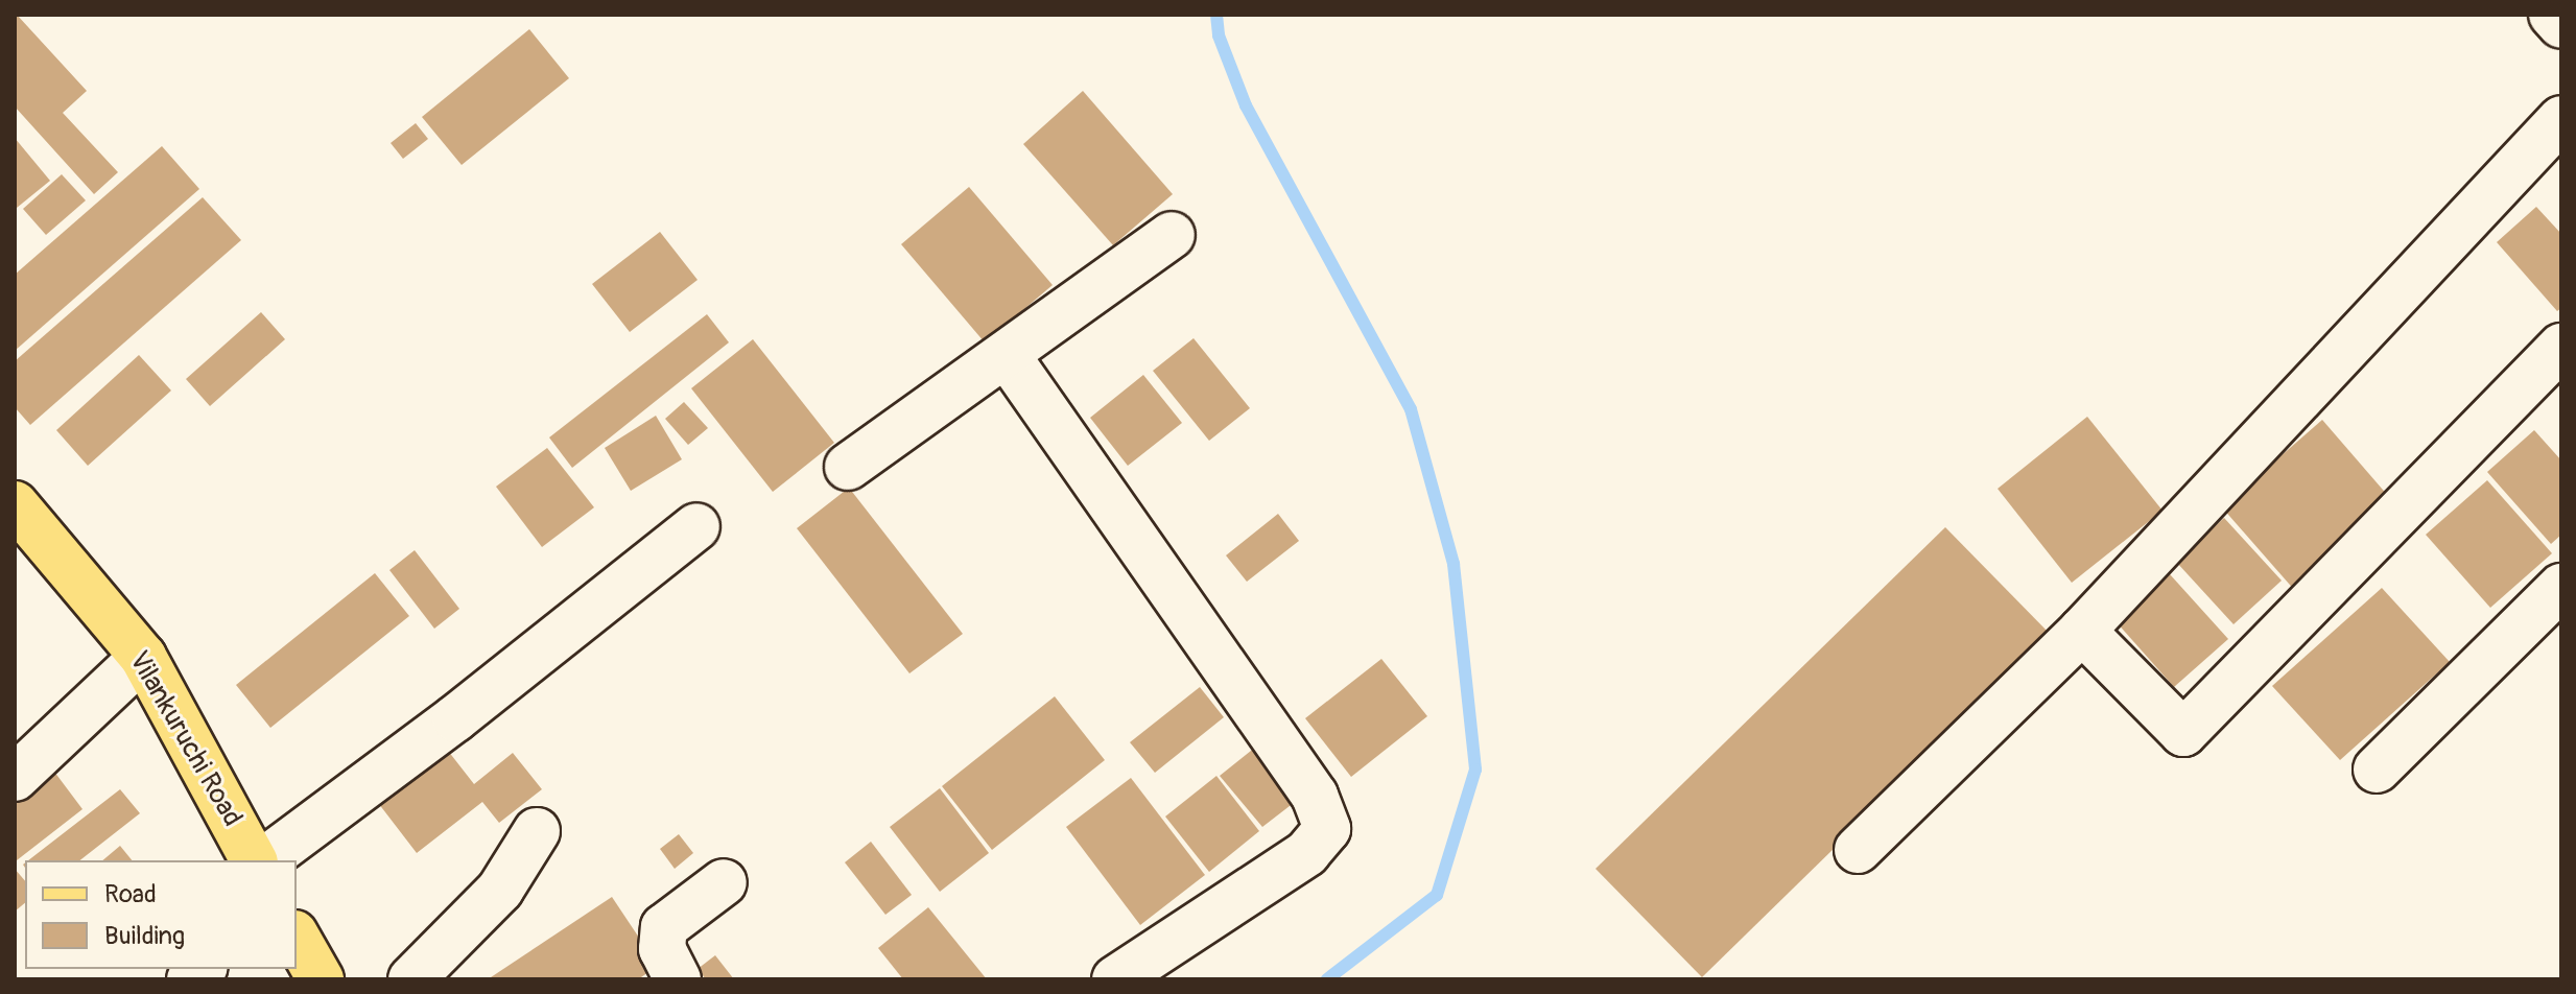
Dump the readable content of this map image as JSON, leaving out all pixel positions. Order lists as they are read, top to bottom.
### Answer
{
  "streets": {
    "main road": ["Vilankuruchi Road"]
  },
  "legend": ["Road", "Building"]
}
